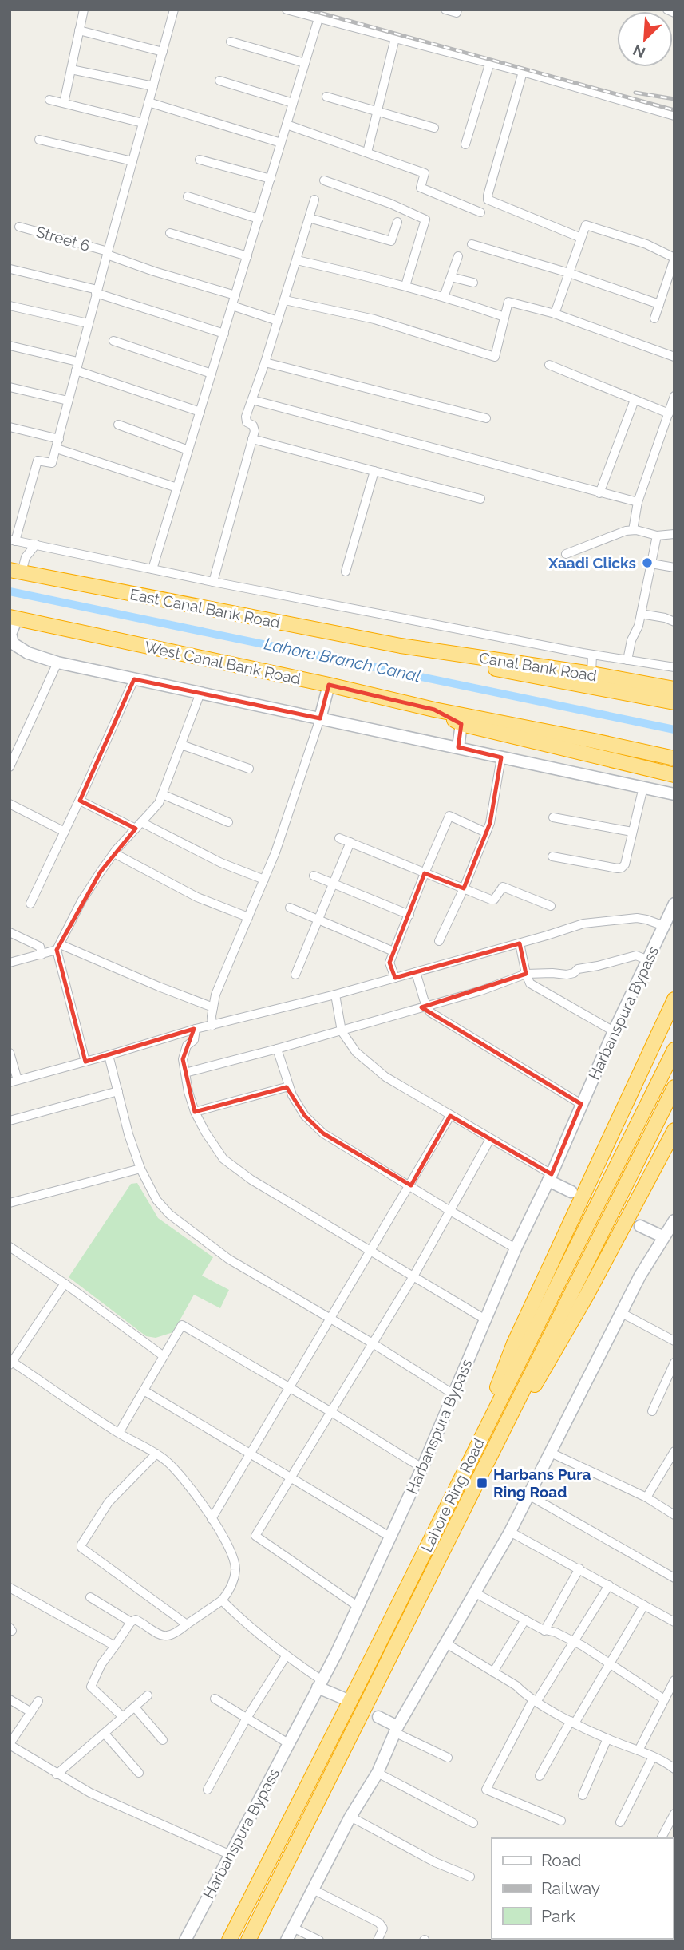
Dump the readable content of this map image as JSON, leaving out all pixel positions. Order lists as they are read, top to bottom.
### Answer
{
  "streets": {
    "highway": [
      "East Canal Bank Road",
      "West Canal Bank Road",
      "Canal Bank Road",
      "Lahore Ring Road"
    ],
    "street": ["Street 6", "Harbanspura Bypass"]
  },
  "crossings": [
    ["East Canal Bank Road", "Canal Bank Road"]
  ],
  "water": ["Lahore Branch Canal"],
  "places": {
    "other": ["Xaadi Clicks"],
    "transit": ["Harbans Pura Ring Road"]
  },
  "legend": ["Road", "Railway", "Park"],
  "north": "bottom left"
}
